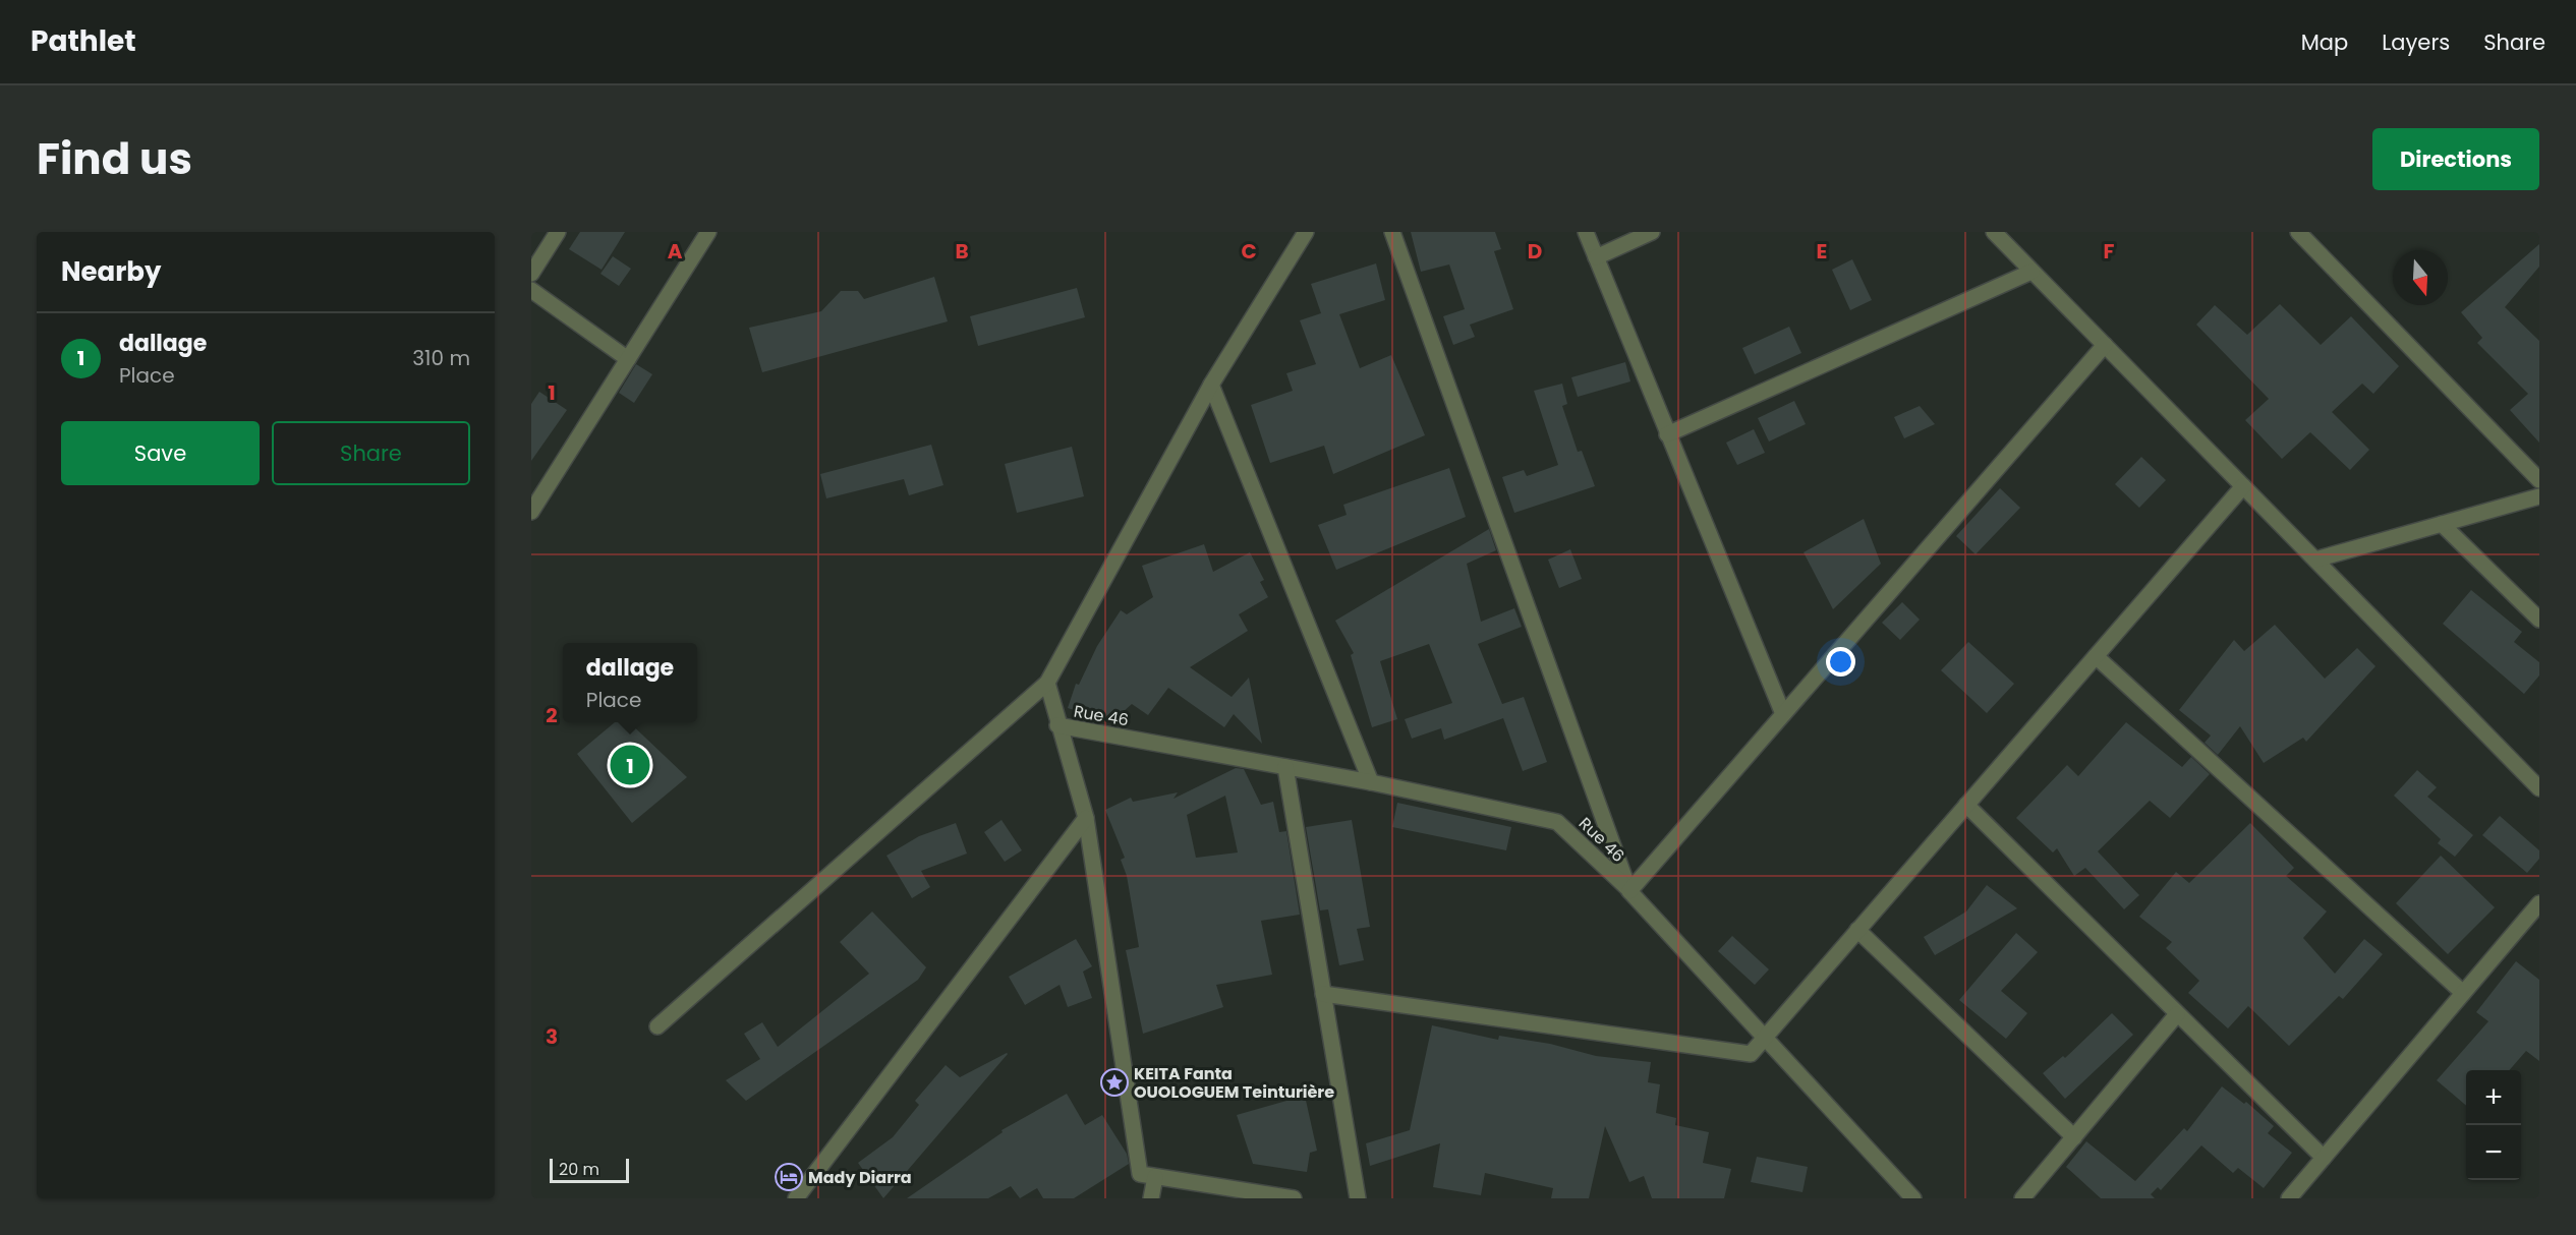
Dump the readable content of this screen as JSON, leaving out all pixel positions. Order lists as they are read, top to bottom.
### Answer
{
  "streets": {
    "street": ["Rue 46"]
  },
  "places": {
    "place": ["KEITA Fanta OUOLOGUEM Teinturière"],
    "hotel": ["Mady Diarra"]
  },
  "scale_bar": "20 m",
  "north": "bottom",
  "page": {
    "header": "Pathlet",
    "nav": ["Map", "Layers", "Share"],
    "title": "Find us",
    "buttons": [
      "Directions",
      ["Save", "Share"]
    ],
    "heading": "Nearby",
    "list": [
      {
        "mark": "1",
        "name": "dallage",
        "note": "Place",
        "value": "310 m"
      }
    ],
    "popup": ["dallage", "Place"],
    "pins": "1",
    "map_buttons": ["+", "−"],
    "scale": "20 m"
  },
  "grid": {
    "columns": [
      "A",
      "B",
      "C",
      "D",
      "E",
      "F"
    ],
    "rows": ["1", "2", "3"]
  }
}
